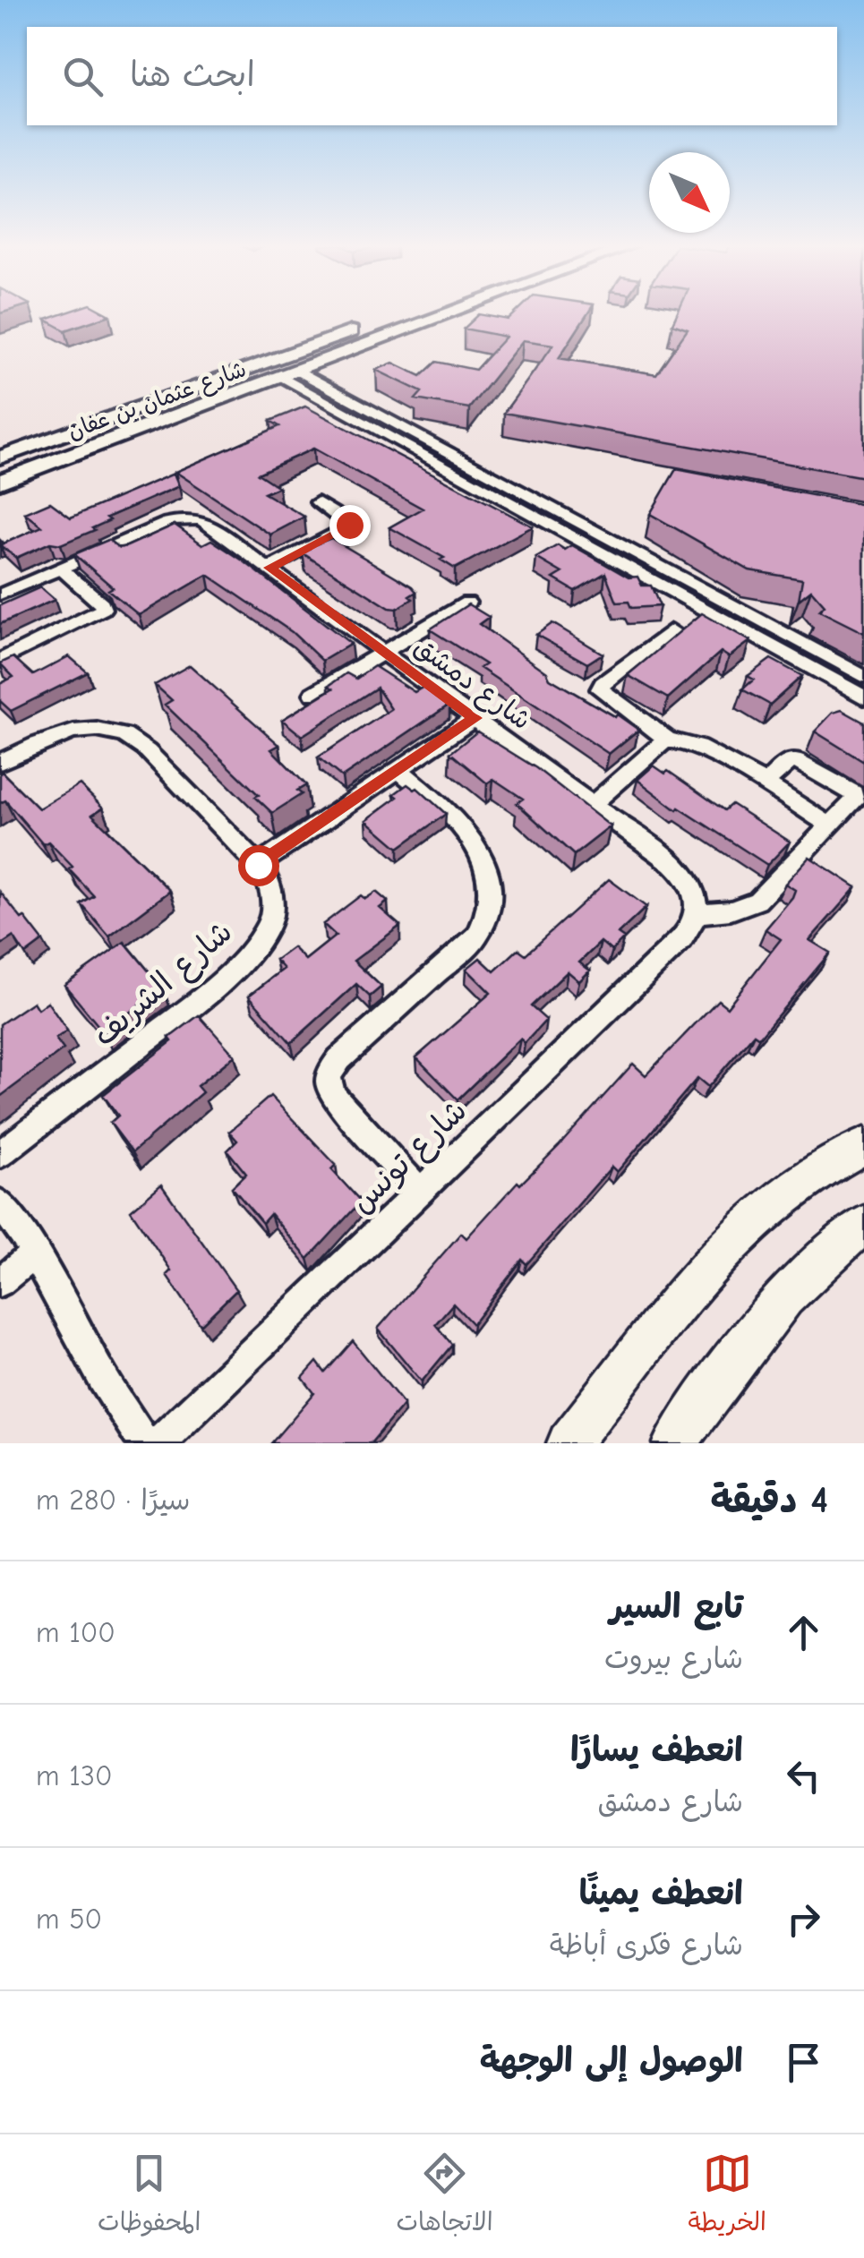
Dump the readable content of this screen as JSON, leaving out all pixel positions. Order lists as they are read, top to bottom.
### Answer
{
  "streets": {
    "main road": ["شارع عثمان بن عفان"],
    "street": ["شارع دمشق", "شارع الشريف", "شارع تونس"]
  },
  "crossings": [
    ["شارع دمشق", "شارع تونس"]
  ],
  "north": "bottom right",
  "page": {
    "search": "ابحث هنا",
    "heading": ["4 دقيقة", "سيرًا · 280 m"],
    "list": [
      ["تابع السير", "شارع بيروت", "100 m"],
      ["انعطف يسارًا", "شارع دمشق", "130 m"],
      ["انعطف يمينًا", "شارع فكرى أباظة", "50 m"],
      "الوصول إلى الوجهة"
    ],
    "nav": ["الخريطة", "الاتجاهات", "المحفوظات"]
  }
}
